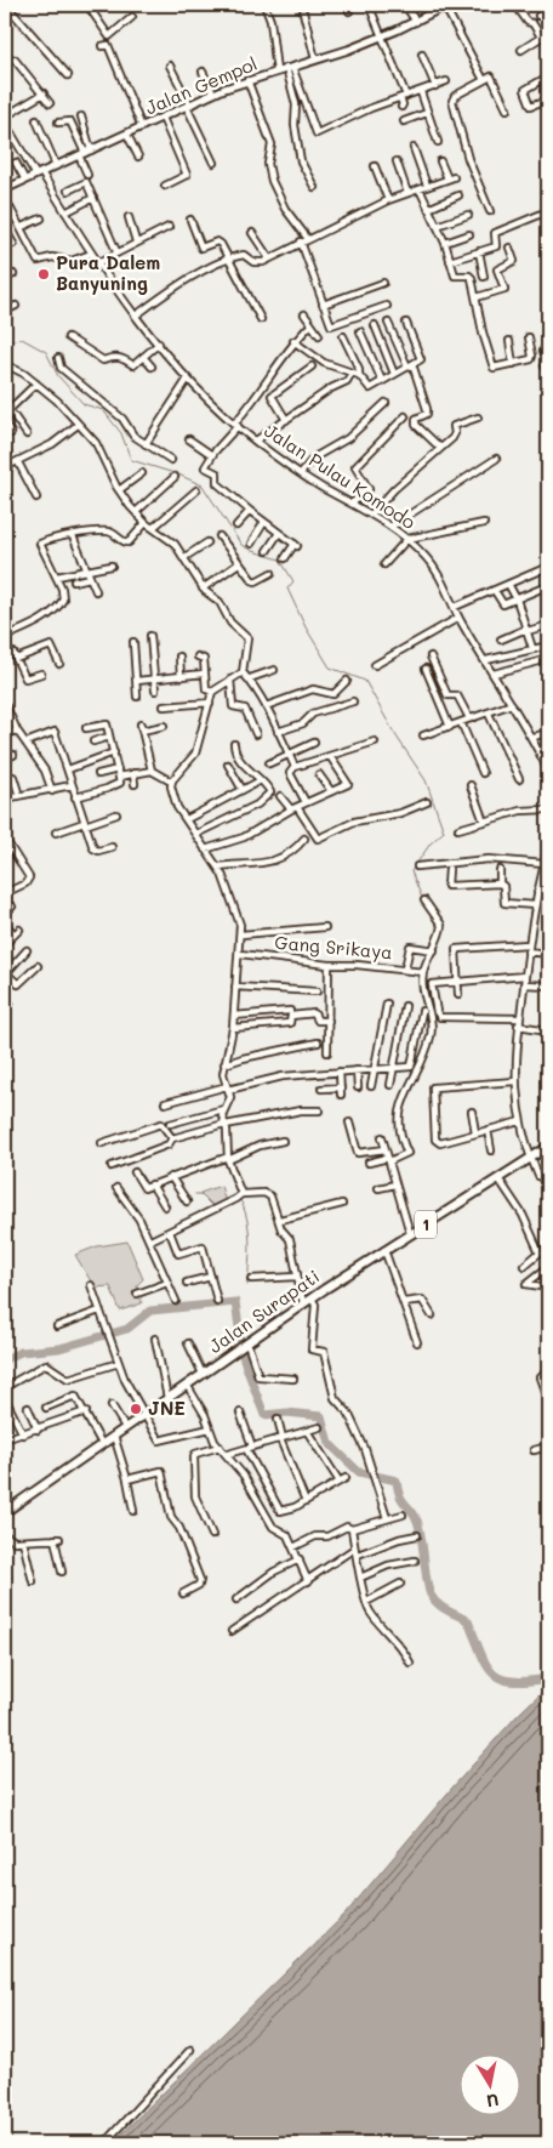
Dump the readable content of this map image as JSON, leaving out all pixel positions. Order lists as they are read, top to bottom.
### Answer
{
  "streets": {
    "highway": ["1", "Jalan Surapati"],
    "main road": ["Jalan Gempol"],
    "street": ["Jalan Pulau Komodo", "Gang Srikaya"]
  },
  "crossings": [
    ["Jalan Gempol", "Jalan Pulau Komodo"]
  ],
  "places": ["Pura Dalem Banyuning", "JNE"],
  "north": "bottom"
}
